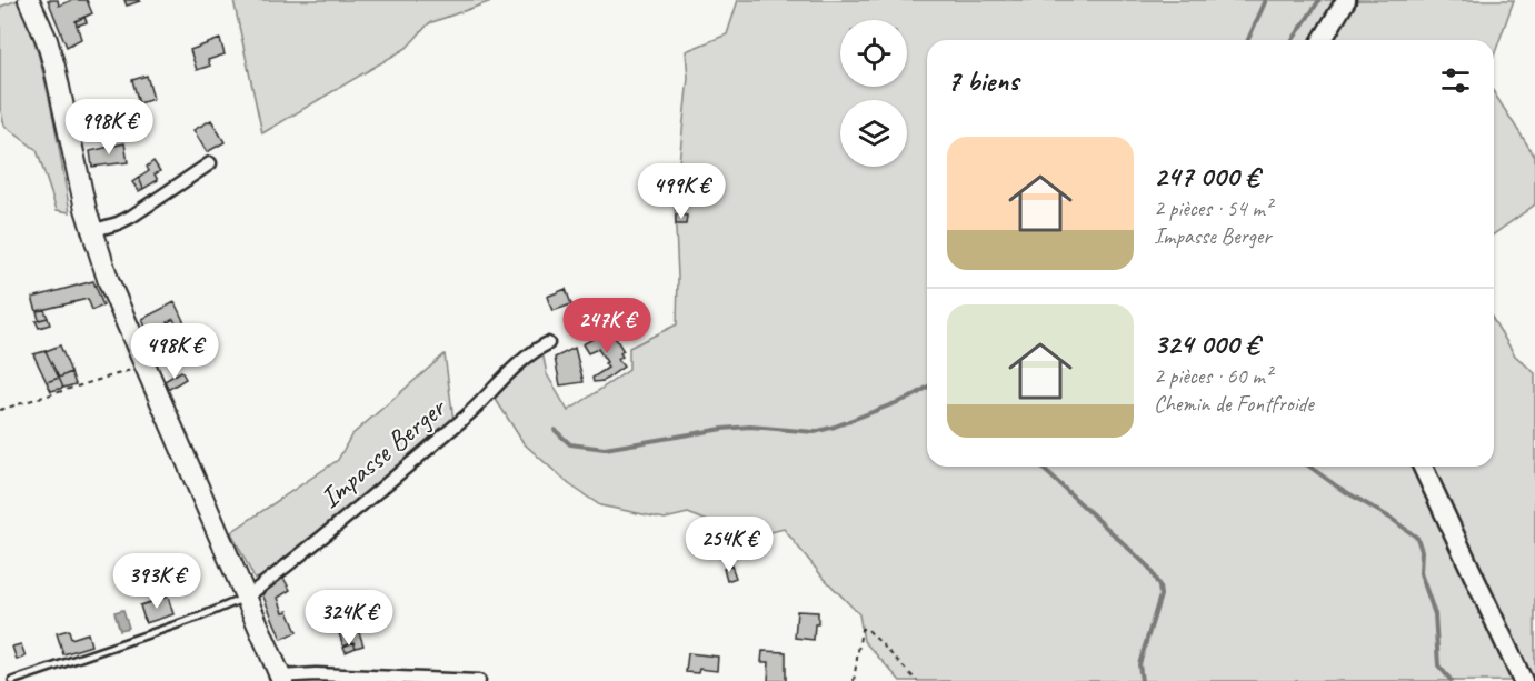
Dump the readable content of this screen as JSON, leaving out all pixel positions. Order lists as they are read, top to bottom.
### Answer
{
  "streets": {
    "street": ["Impasse Berger"]
  },
  "page": {
    "heading": "7 biens",
    "price": [
      "998K €",
      "499K €",
      "247K €",
      "498K €",
      "254K €",
      "393K €",
      "324K €"
    ],
    "list": [
      {
        "name": "247 000 €",
        "note": "2 pièces · 54 m² · Impasse Berger"
      },
      {
        "name": "324 000 €",
        "note": "2 pièces · 60 m² · Chemin de Fontfroide"
      }
    ]
  }
}
